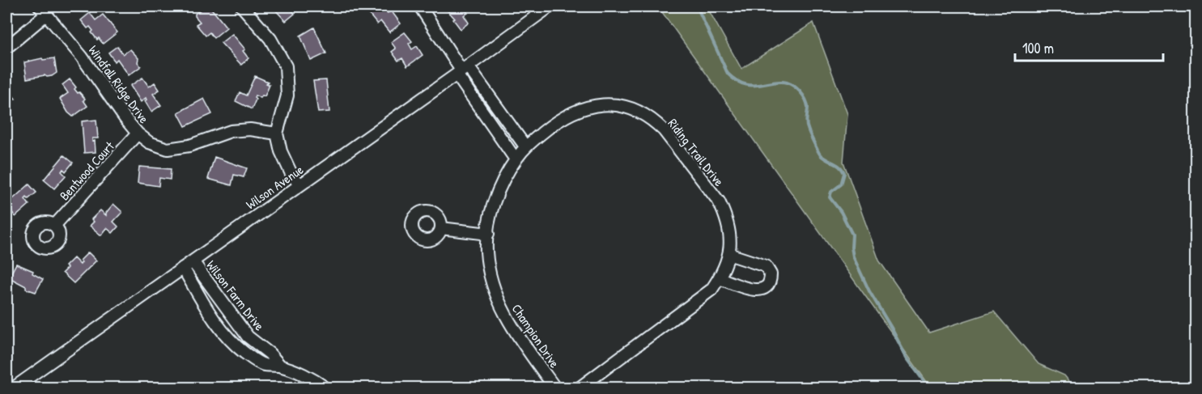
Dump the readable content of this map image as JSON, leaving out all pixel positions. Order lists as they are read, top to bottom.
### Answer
{
  "streets": {
    "street": [
      "Windfall Ridge Drive",
      "Riding Trail Drive",
      "Bentwood Court",
      "Wilson Avenue",
      "Wilson Farm Drive",
      "Champion Drive"
    ]
  },
  "crossings": [
    ["Windfall Ridge Drive", "Bentwood Court"],
    ["Riding Trail Drive", "Champion Drive"],
    ["Wilson Avenue", "Wilson Farm Drive"]
  ],
  "scale_bar": "100 m"
}
